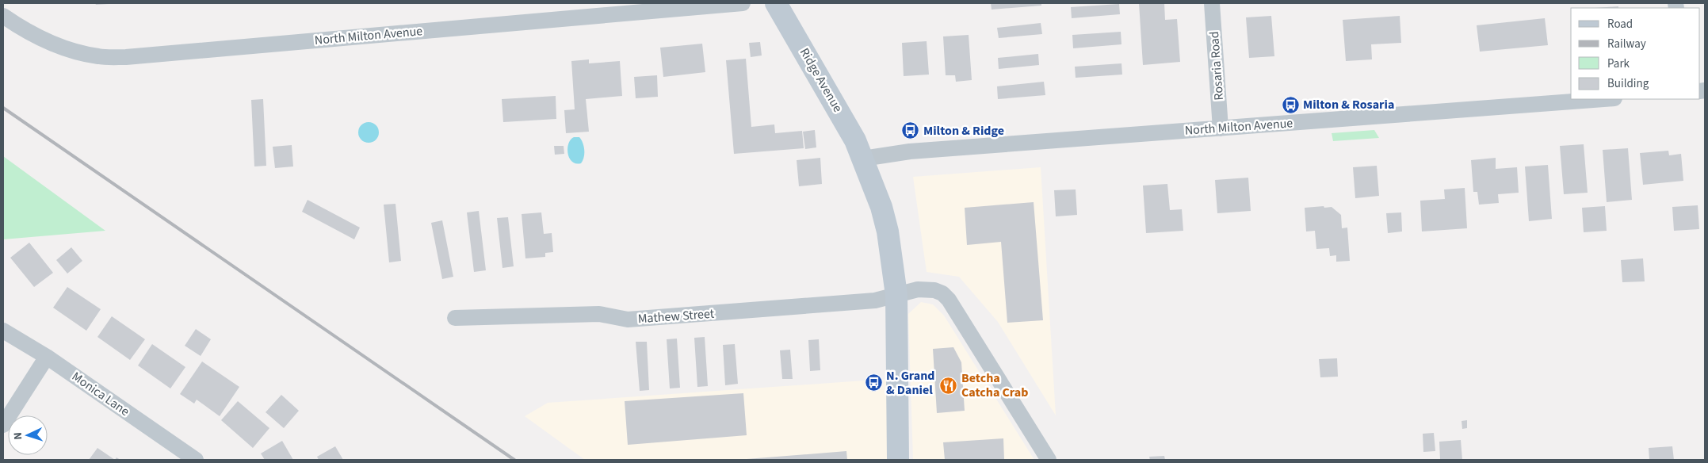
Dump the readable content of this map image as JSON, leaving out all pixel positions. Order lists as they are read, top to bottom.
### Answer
{
  "streets": {
    "street": [
      "North Milton Avenue",
      "Rosaria Road",
      "Ridge Avenue",
      "Mathew Street",
      "Monica Lane"
    ]
  },
  "crossings": [
    ["North Milton Avenue", "Rosaria Road"],
    ["North Milton Avenue", "Ridge Avenue"],
    ["Ridge Avenue", "Mathew Street"]
  ],
  "places": {
    "bus stop": ["Milton & Rosaria", "Milton & Ridge", "N. Grand & Daniel"],
    "restaurant": ["Betcha Catcha Crab"]
  },
  "legend": [
    "Road",
    "Railway",
    "Park",
    "Building"
  ],
  "north": "left"
}
